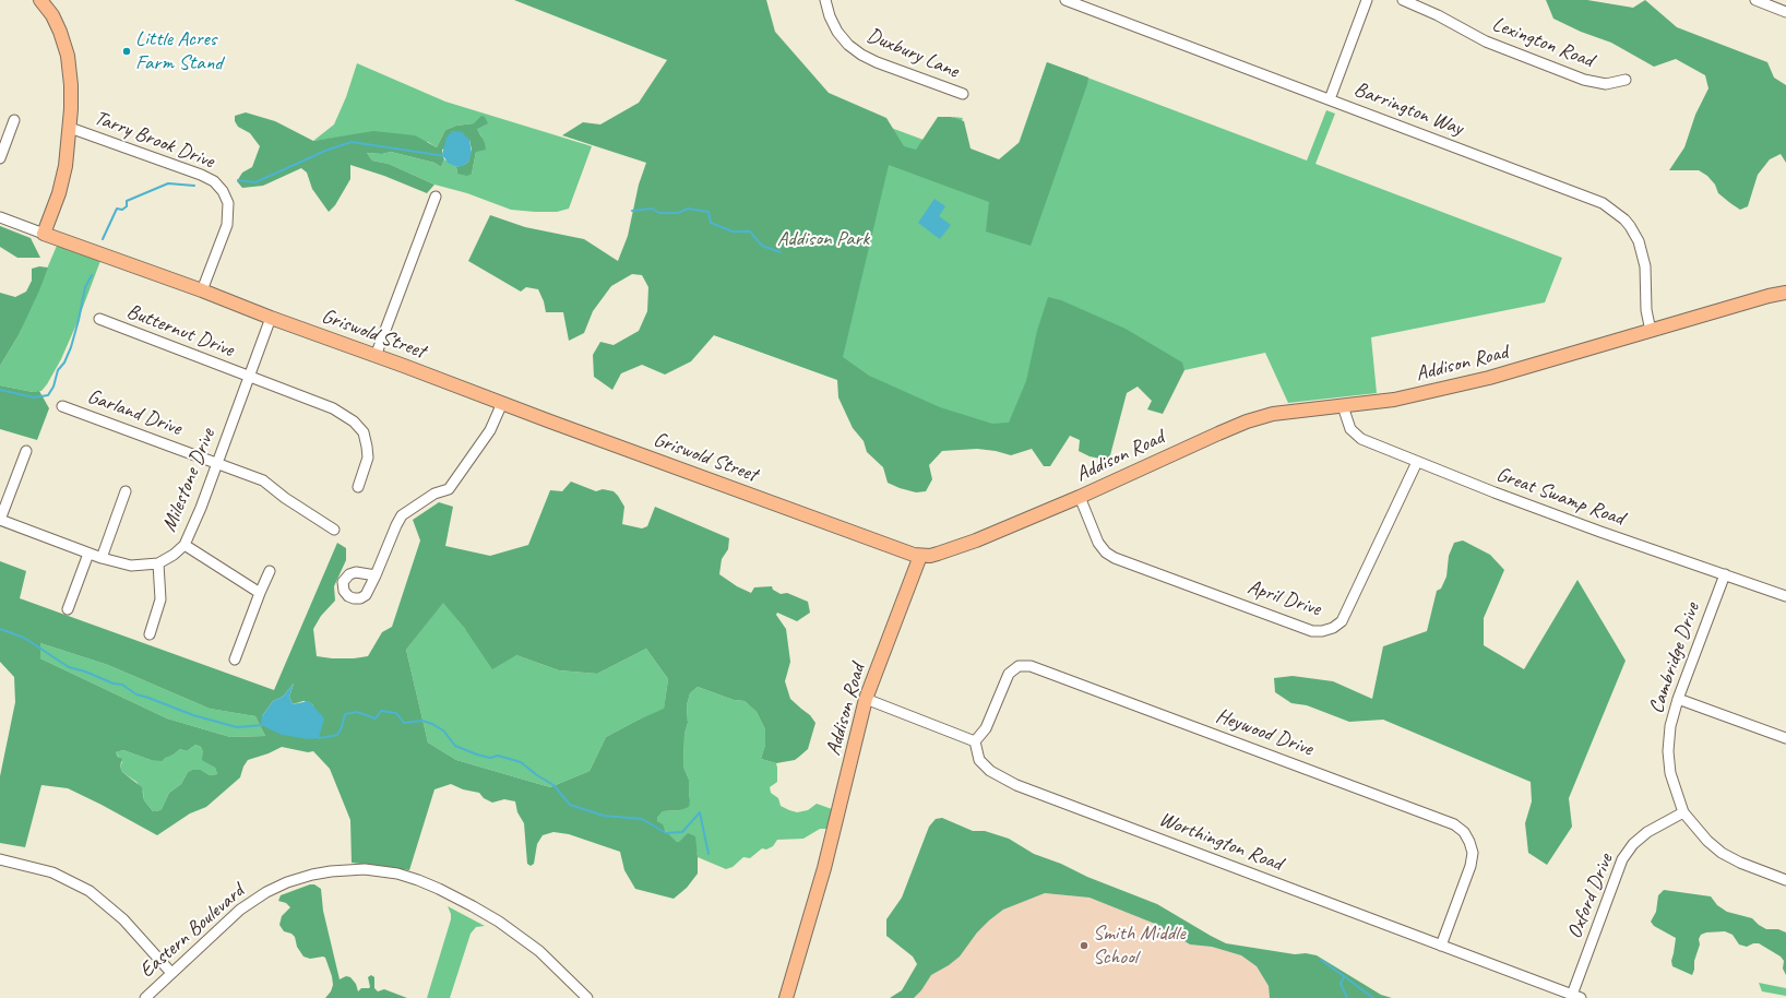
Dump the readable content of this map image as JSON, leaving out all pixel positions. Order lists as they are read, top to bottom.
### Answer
{
  "streets": {
    "main road": ["Griswold Street", "Addison Road"],
    "street": [
      "Lexington Road",
      "Duxbury Lane",
      "Barrington Way",
      "Tarry Brook Drive",
      "Butternut Drive",
      "Garland Drive",
      "Milestone Drive",
      "Great Swamp Road",
      "April Drive",
      "Cambridge Drive",
      "Heywood Drive",
      "Worthington Road",
      "Oxford Drive",
      "Eastern Boulevard"
    ]
  },
  "crossings": [
    ["Barrington Way", "Addison Road"],
    ["Tarry Brook Drive", "Griswold Street"],
    ["Butternut Drive", "Milestone Drive"],
    ["Griswold Street", "Addison Road"],
    ["Griswold Street", "Milestone Drive"],
    ["Addison Road", "Great Swamp Road"],
    ["Addison Road", "April Drive"],
    ["Garland Drive", "Milestone Drive"],
    ["Great Swamp Road", "April Drive"],
    ["Great Swamp Road", "Cambridge Drive"],
    ["Cambridge Drive", "Oxford Drive"],
    ["Heywood Drive", "Worthington Road"],
    ["Worthington Road", "Oxford Drive"]
  ],
  "parks": ["Addison Park"],
  "places": ["Little Acres Farm Stand", "Smith Middle School"]
}
